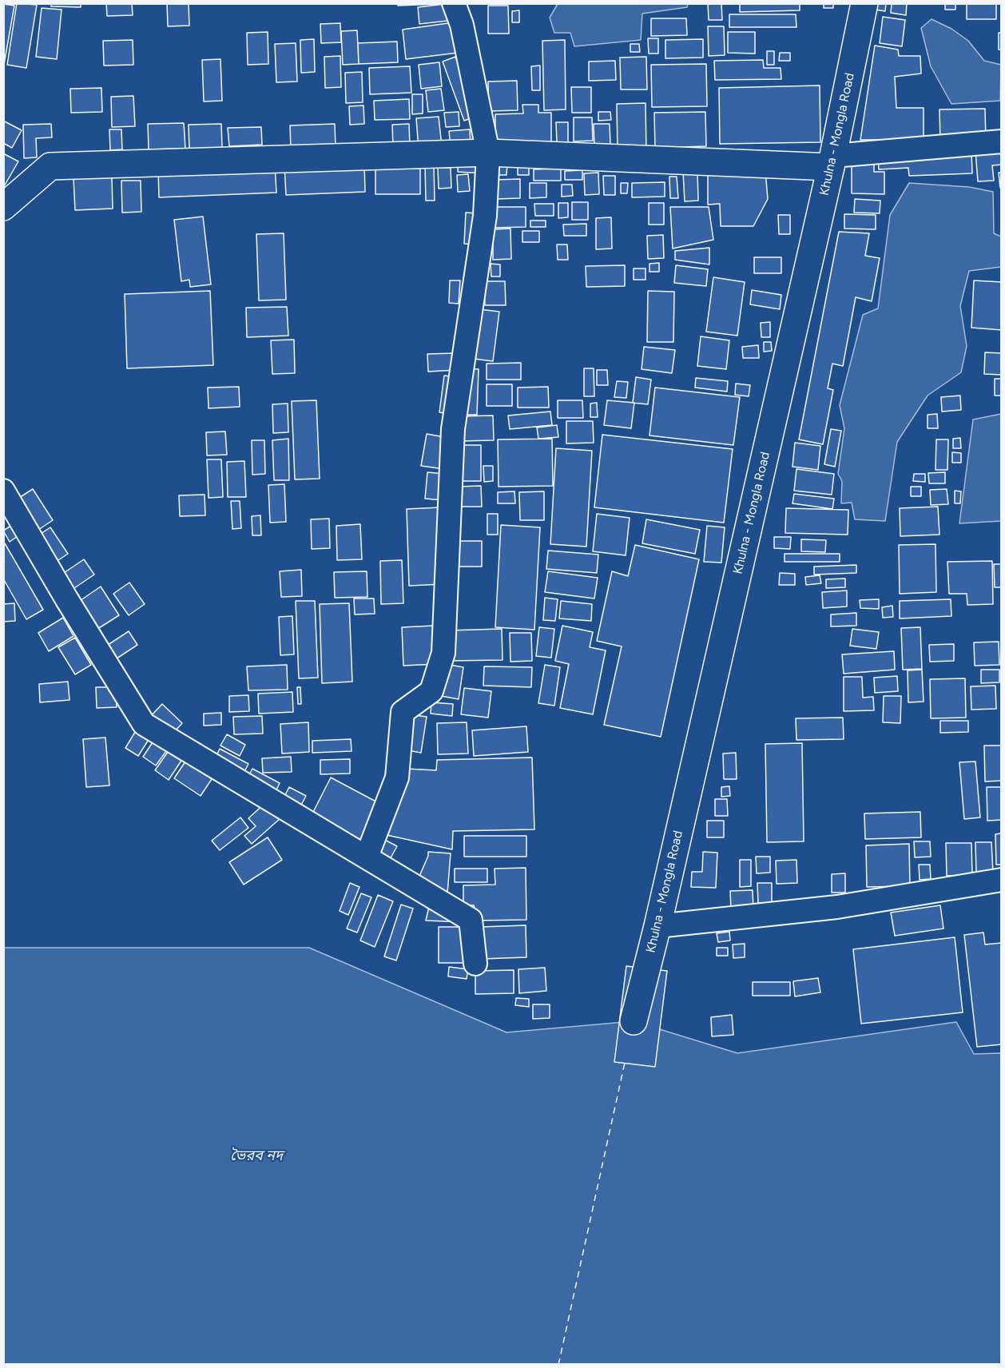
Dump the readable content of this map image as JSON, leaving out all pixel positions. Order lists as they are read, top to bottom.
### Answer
{
  "streets": {
    "main road": ["Khulna - Mongla Road"]
  },
  "water": ["ভৈরব নদ"]
}
